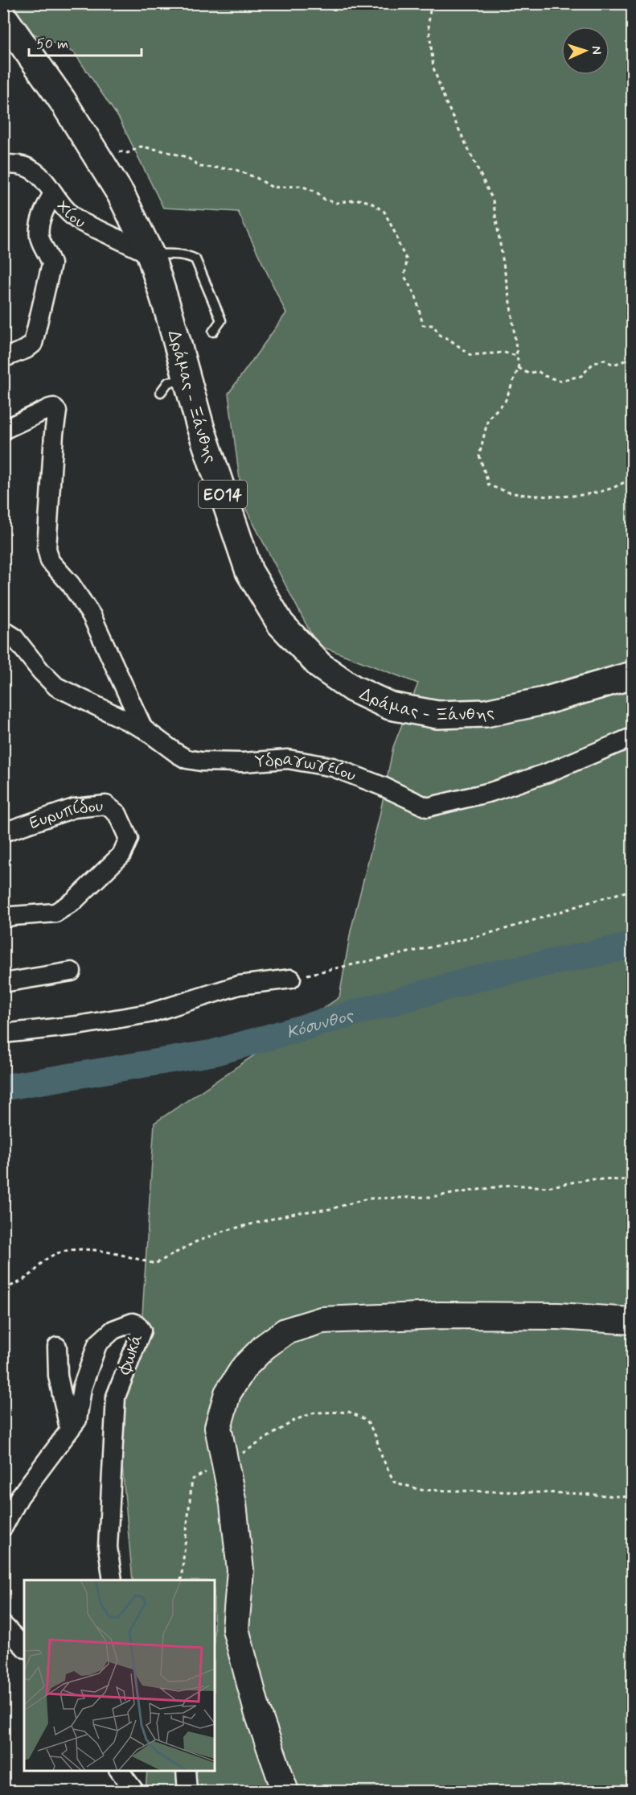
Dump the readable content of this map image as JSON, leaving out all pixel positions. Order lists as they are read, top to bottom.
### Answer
{
  "streets": {
    "main road": ["Δράμας - Ξάνθης", "ΕΟ14"],
    "street": [
      "Χίου",
      "Υδραγωγείου",
      "Ευρυπίδου",
      "Φωκά"
    ]
  },
  "crossings": [
    ["Χίου", "Δράμας - Ξάνθης"]
  ],
  "water": ["Κόσυνθος"],
  "scale_bar": "50 m",
  "north": "right"
}
